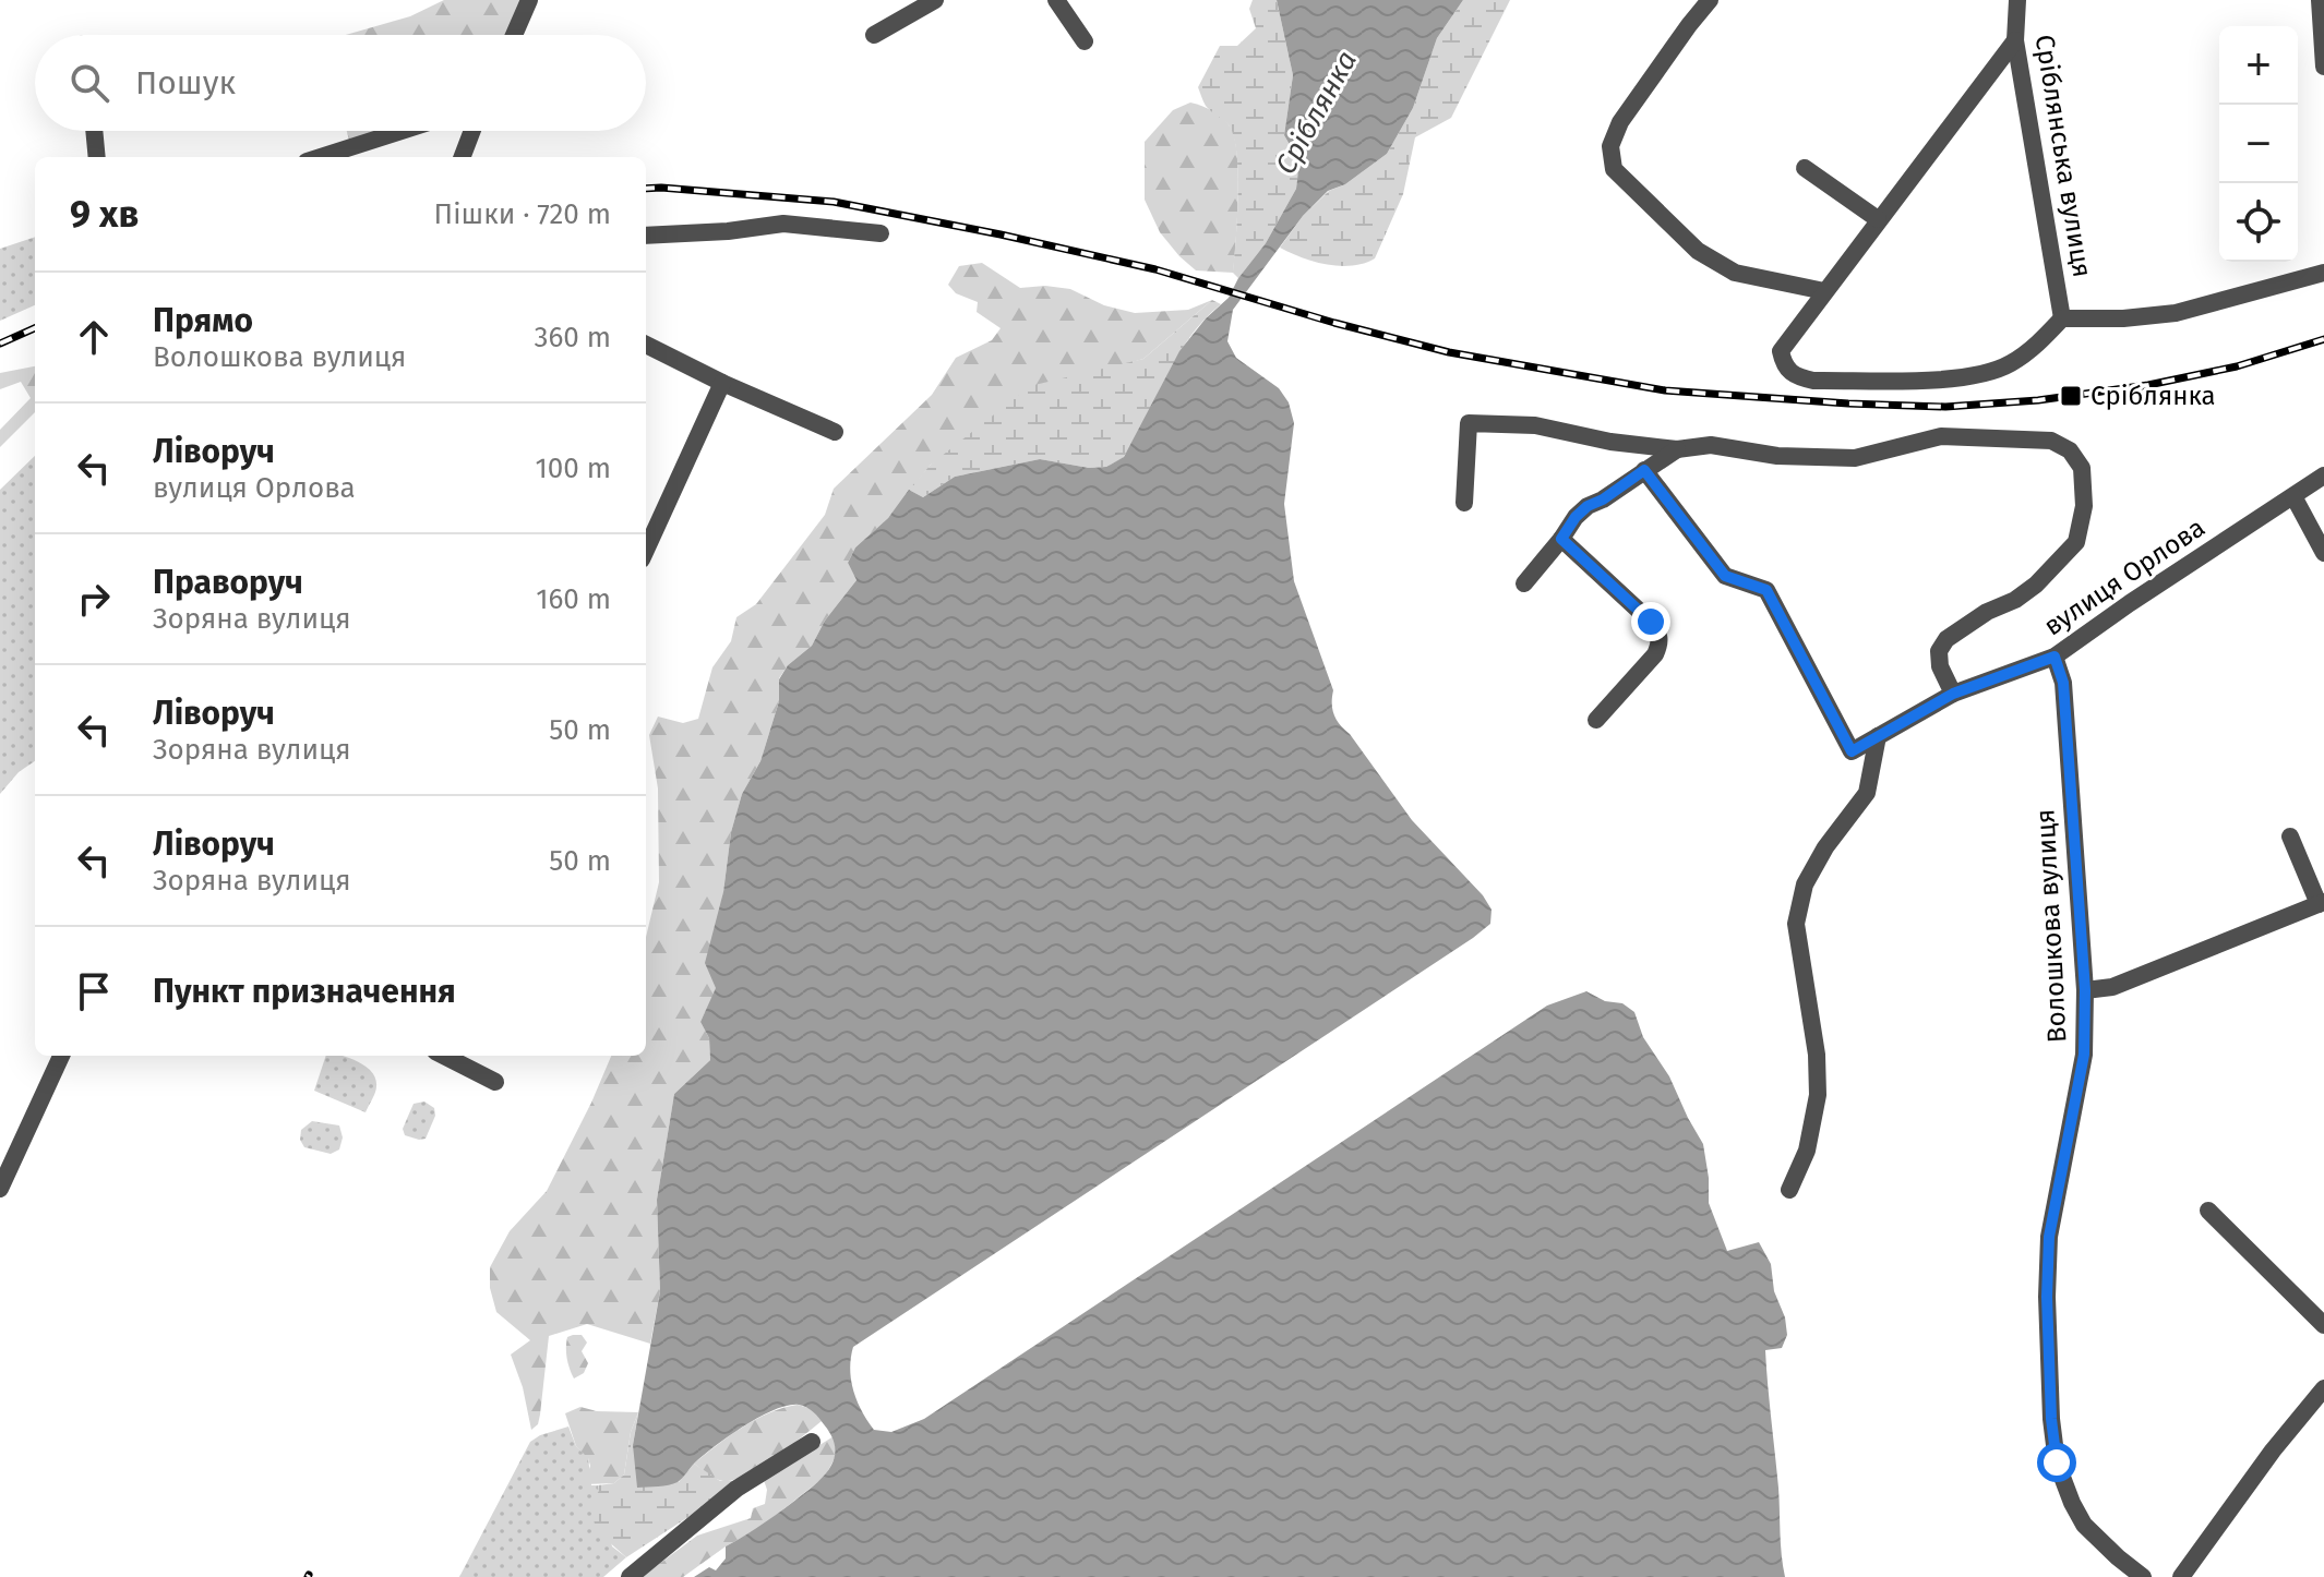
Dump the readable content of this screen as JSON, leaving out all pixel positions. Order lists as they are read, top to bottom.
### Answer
{
  "streets": {
    "street": ["Сріблянська вулиця", "вулиця Орлова", "Волошкова вулиця"]
  },
  "crossings": [
    ["вулиця Орлова", "Волошкова вулиця"]
  ],
  "water": ["Сріблянка"],
  "places": {
    "transit": ["Сріблянка"]
  },
  "page": {
    "map_buttons": ["+", "−"],
    "search": "Пошук",
    "heading": ["9 хв", "Пішки · 720 m"],
    "list": [
      ["Прямо", "Волошкова вулиця", "360 m"],
      ["Ліворуч", "вулиця Орлова", "100 m"],
      ["Праворуч", "Зоряна вулиця", "160 m"],
      ["Ліворуч", "Зоряна вулиця", "50 m"],
      ["Ліворуч", "Зоряна вулиця", "50 m"],
      "Пункт призначення"
    ]
  }
}
